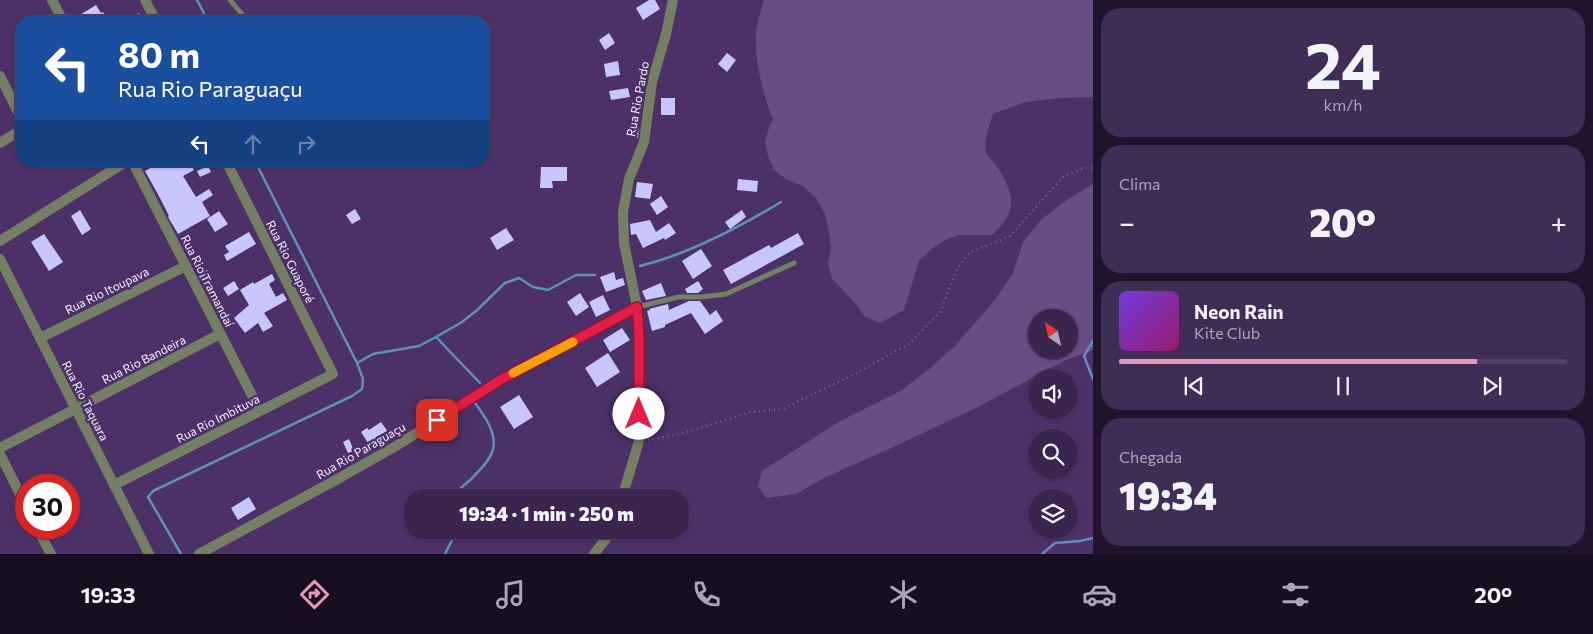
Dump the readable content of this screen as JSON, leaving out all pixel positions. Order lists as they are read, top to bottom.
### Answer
{
  "streets": {
    "street": [
      "Rua Rio Pardo",
      "Rua Rio Guaporé",
      "Rua Rio Tramandaí",
      "Rua Rio Itoupava",
      "Rua Rio Bandeira",
      "Rua Rio Taquara",
      "Rua Rio Imbituva",
      "Rua Rio Paraguaçu"
    ]
  },
  "crossings": [
    ["Rua Rio Pardo", "Rua Rio Paraguaçu"],
    ["Rua Rio Guaporé", "Rua Rio Imbituva"],
    ["Rua Rio Tramandaí", "Rua Rio Itoupava"],
    ["Rua Rio Tramandaí", "Rua Rio Bandeira"],
    ["Rua Rio Tramandaí", "Rua Rio Imbituva"],
    ["Rua Rio Itoupava", "Rua Rio Taquara"],
    ["Rua Rio Bandeira", "Rua Rio Taquara"],
    ["Rua Rio Taquara", "Rua Rio Imbituva"]
  ],
  "north": "top left",
  "page": {
    "tile": [
      ["24", "km/h"],
      "Clima",
      ["Chegada", "19:34"]
    ],
    "turn": ["80 m", "Rua Rio Paraguaçu"],
    "heat": ["−", "20°", "+"],
    "song": ["Neon Rain", "Kite Club"],
    "limit": "30",
    "trip": "19:34 · 1 min · 250 m",
    "tabs": ["19:33", "20°"]
  }
}
